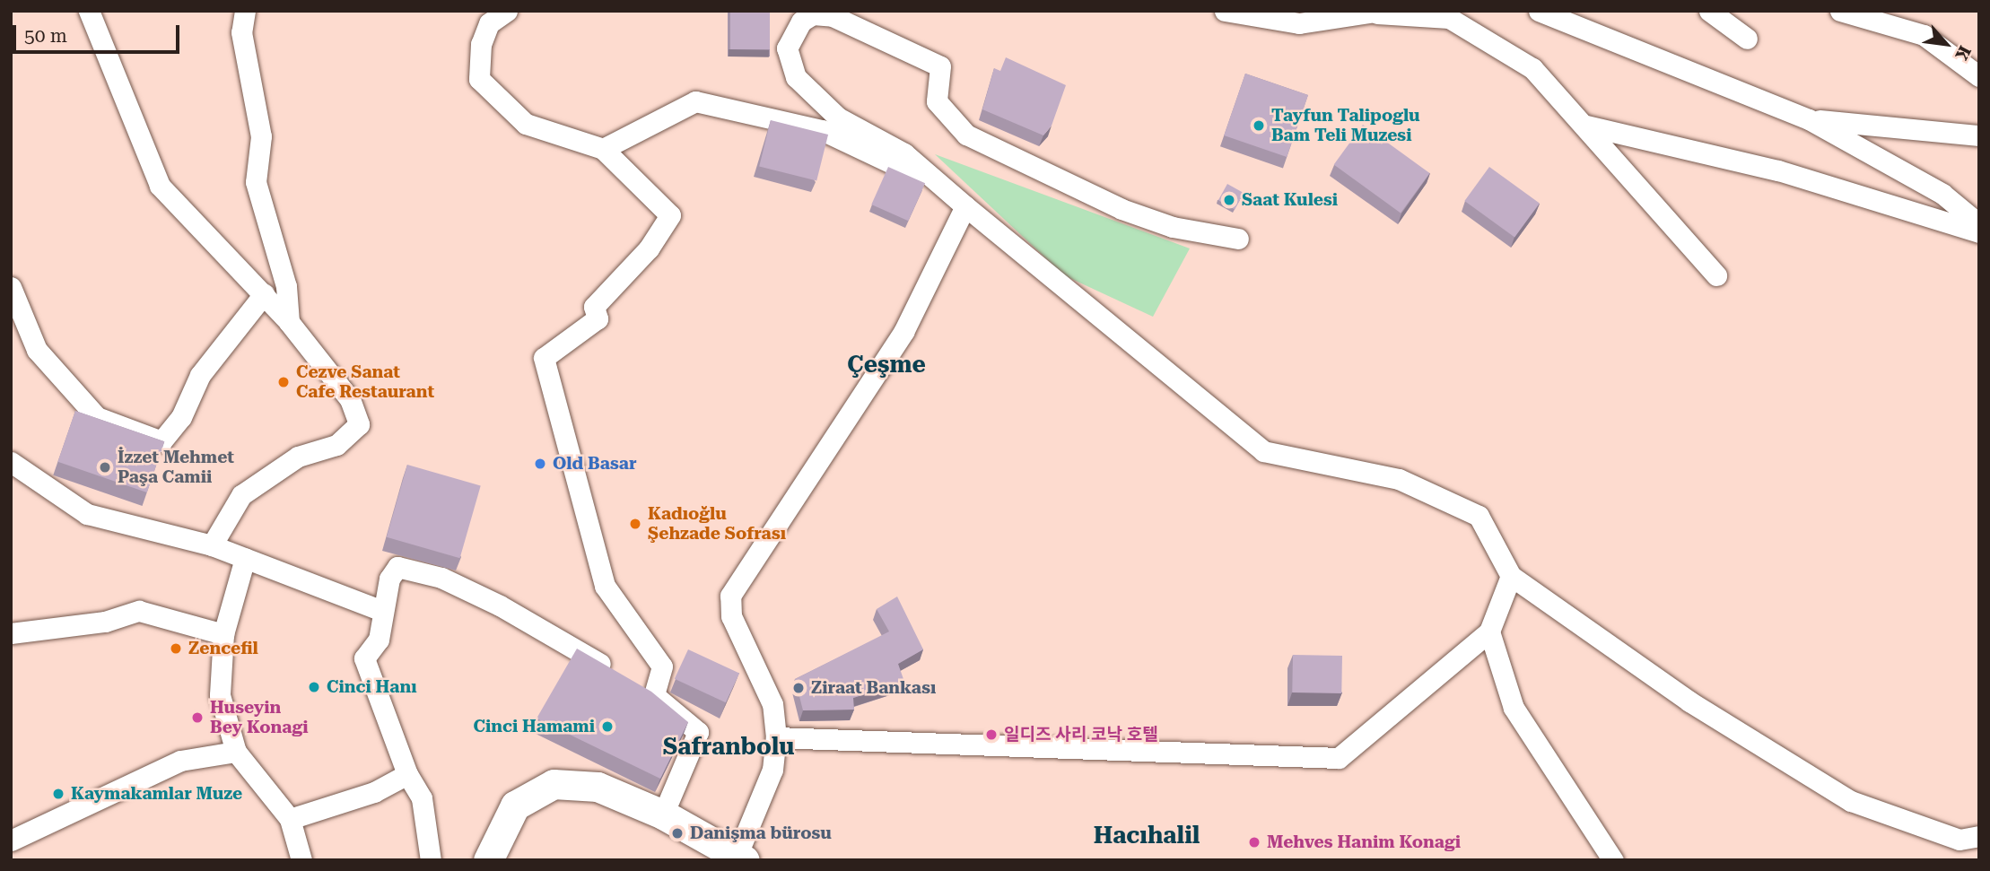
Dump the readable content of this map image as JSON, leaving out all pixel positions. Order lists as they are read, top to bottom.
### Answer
{
  "districts": ["Çeşme", "Safranbolu", "Hacıhalil"],
  "places": [
    "Tayfun Talipoglu Bam Teli Muzesi",
    "Saat Kulesi",
    "Cezve Sanat Cafe Restaurant",
    "Old Basar",
    "İzzet Mehmet Paşa Camii",
    "Kadıoğlu Şehzade Sofrası",
    "Zencefil",
    "Cinci Hanı",
    "Ziraat Bankası",
    "Huseyin Bey Konagi",
    "Cinci Hamami",
    "일디즈 사리 코낙 호텔",
    "Kaymakamlar Muze",
    "Danişma bürosu",
    "Mehves Hanim Konagi"
  ],
  "scale_bar": "50 m",
  "north": "bottom right"
}
